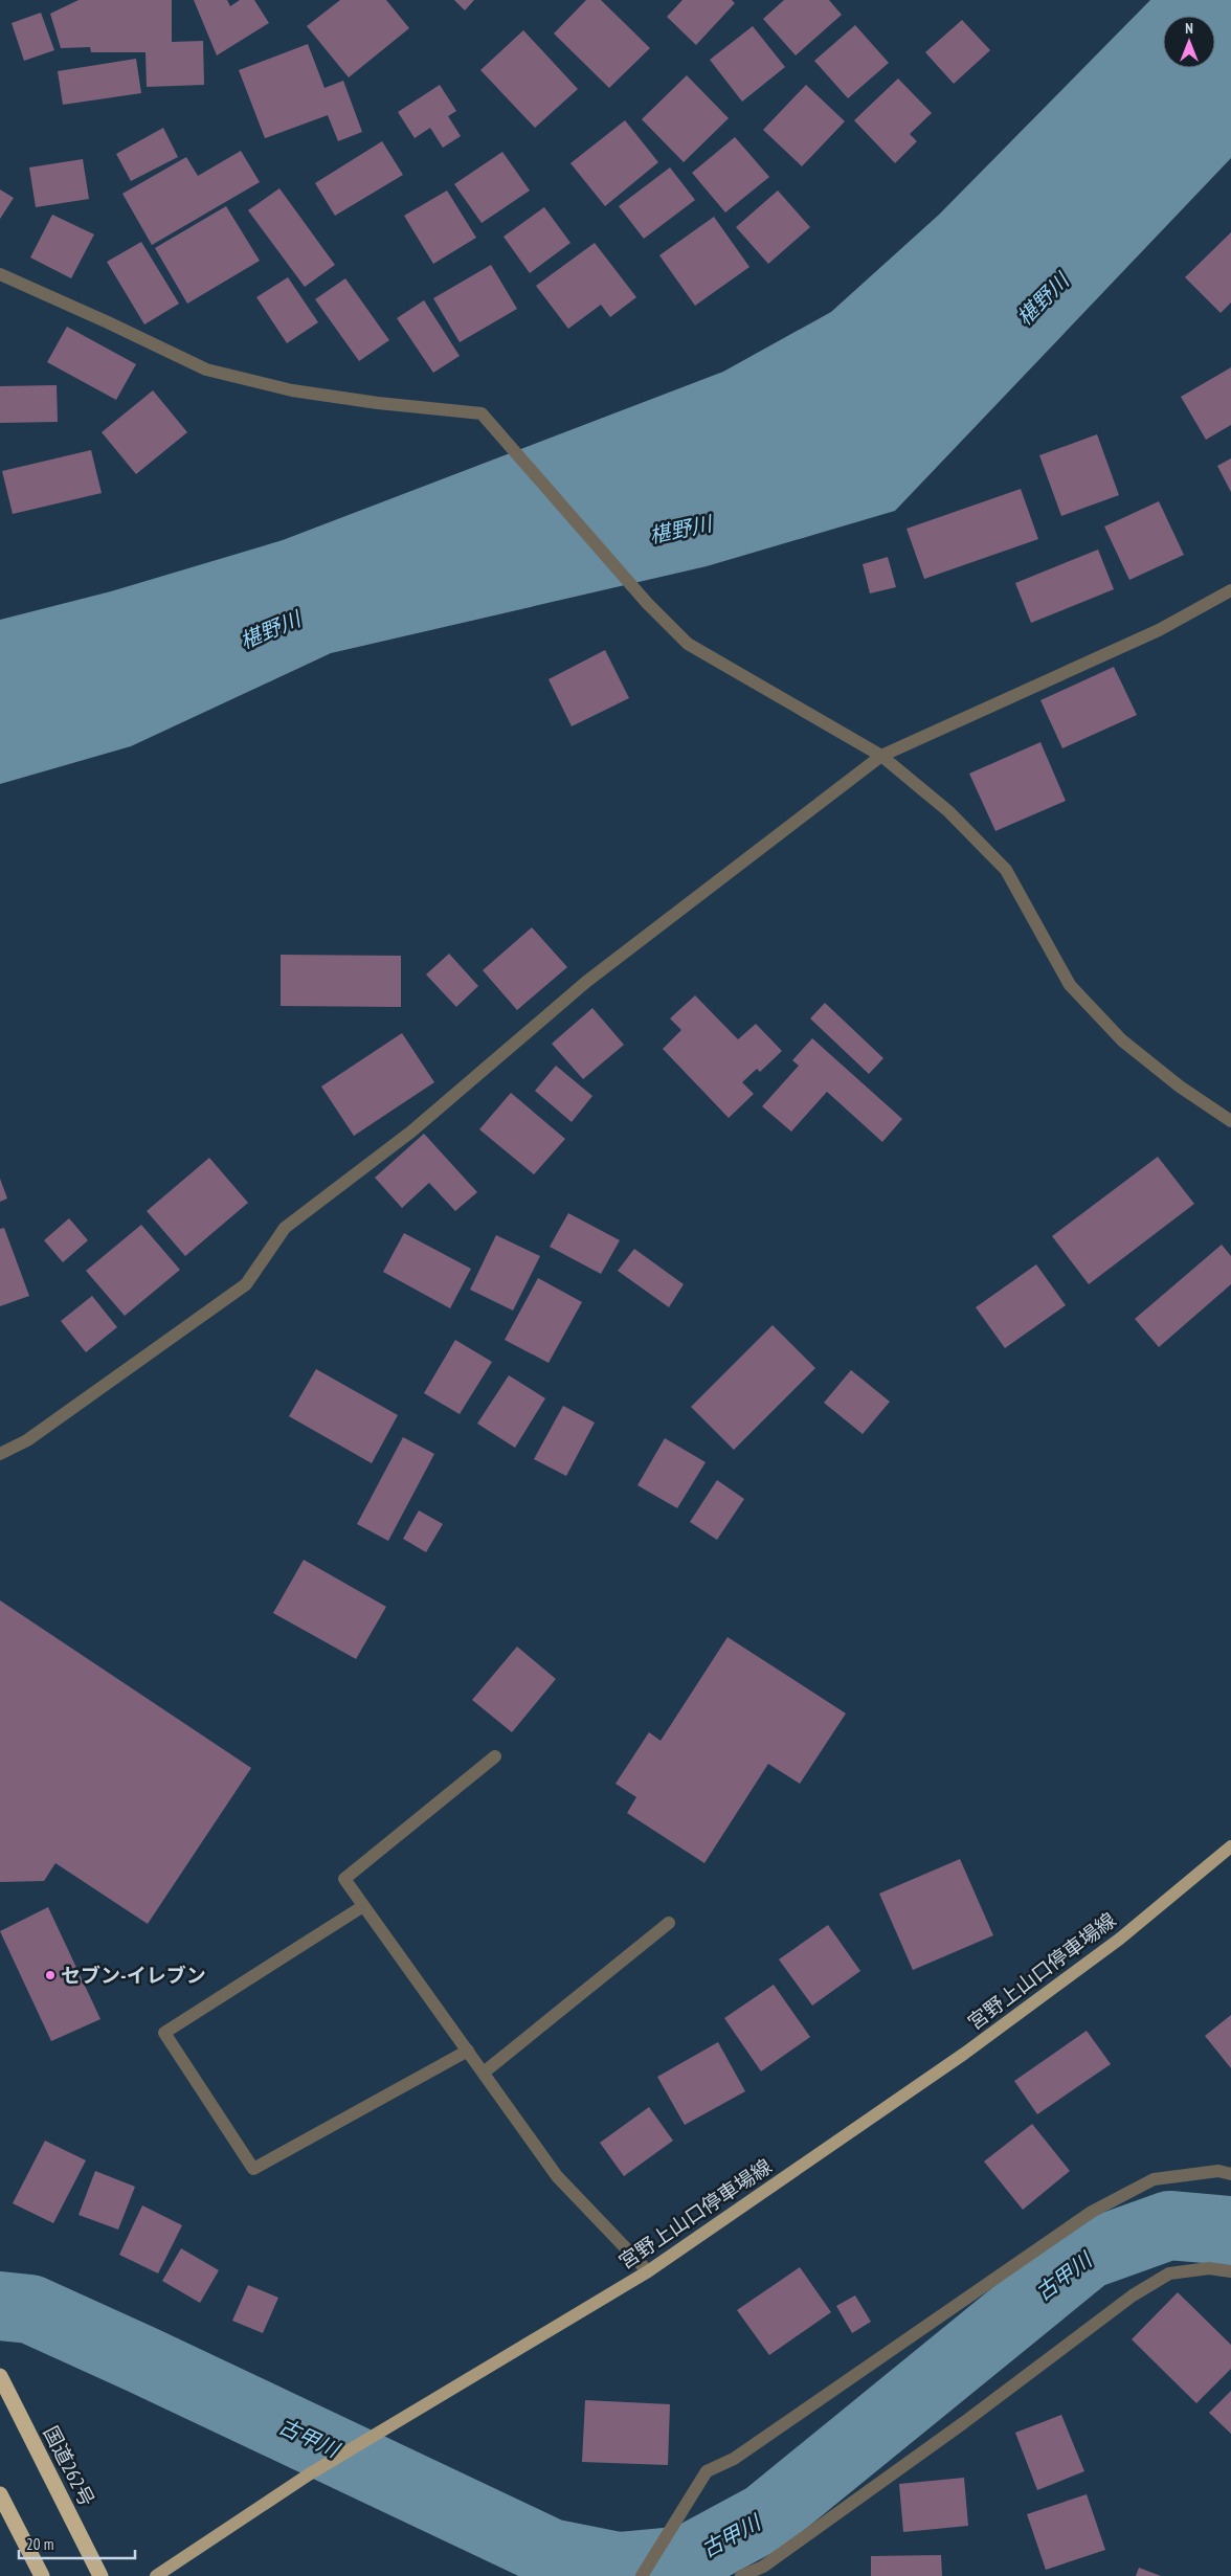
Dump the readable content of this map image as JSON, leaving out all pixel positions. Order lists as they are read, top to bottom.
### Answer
{
  "streets": {
    "highway": ["国道262号"],
    "main road": ["宮野上山口停車場線"]
  },
  "water": ["椹野川", "古甲川"],
  "places": ["セブン-イレブン"],
  "scale_bar": "20 m",
  "north": "top"
}
